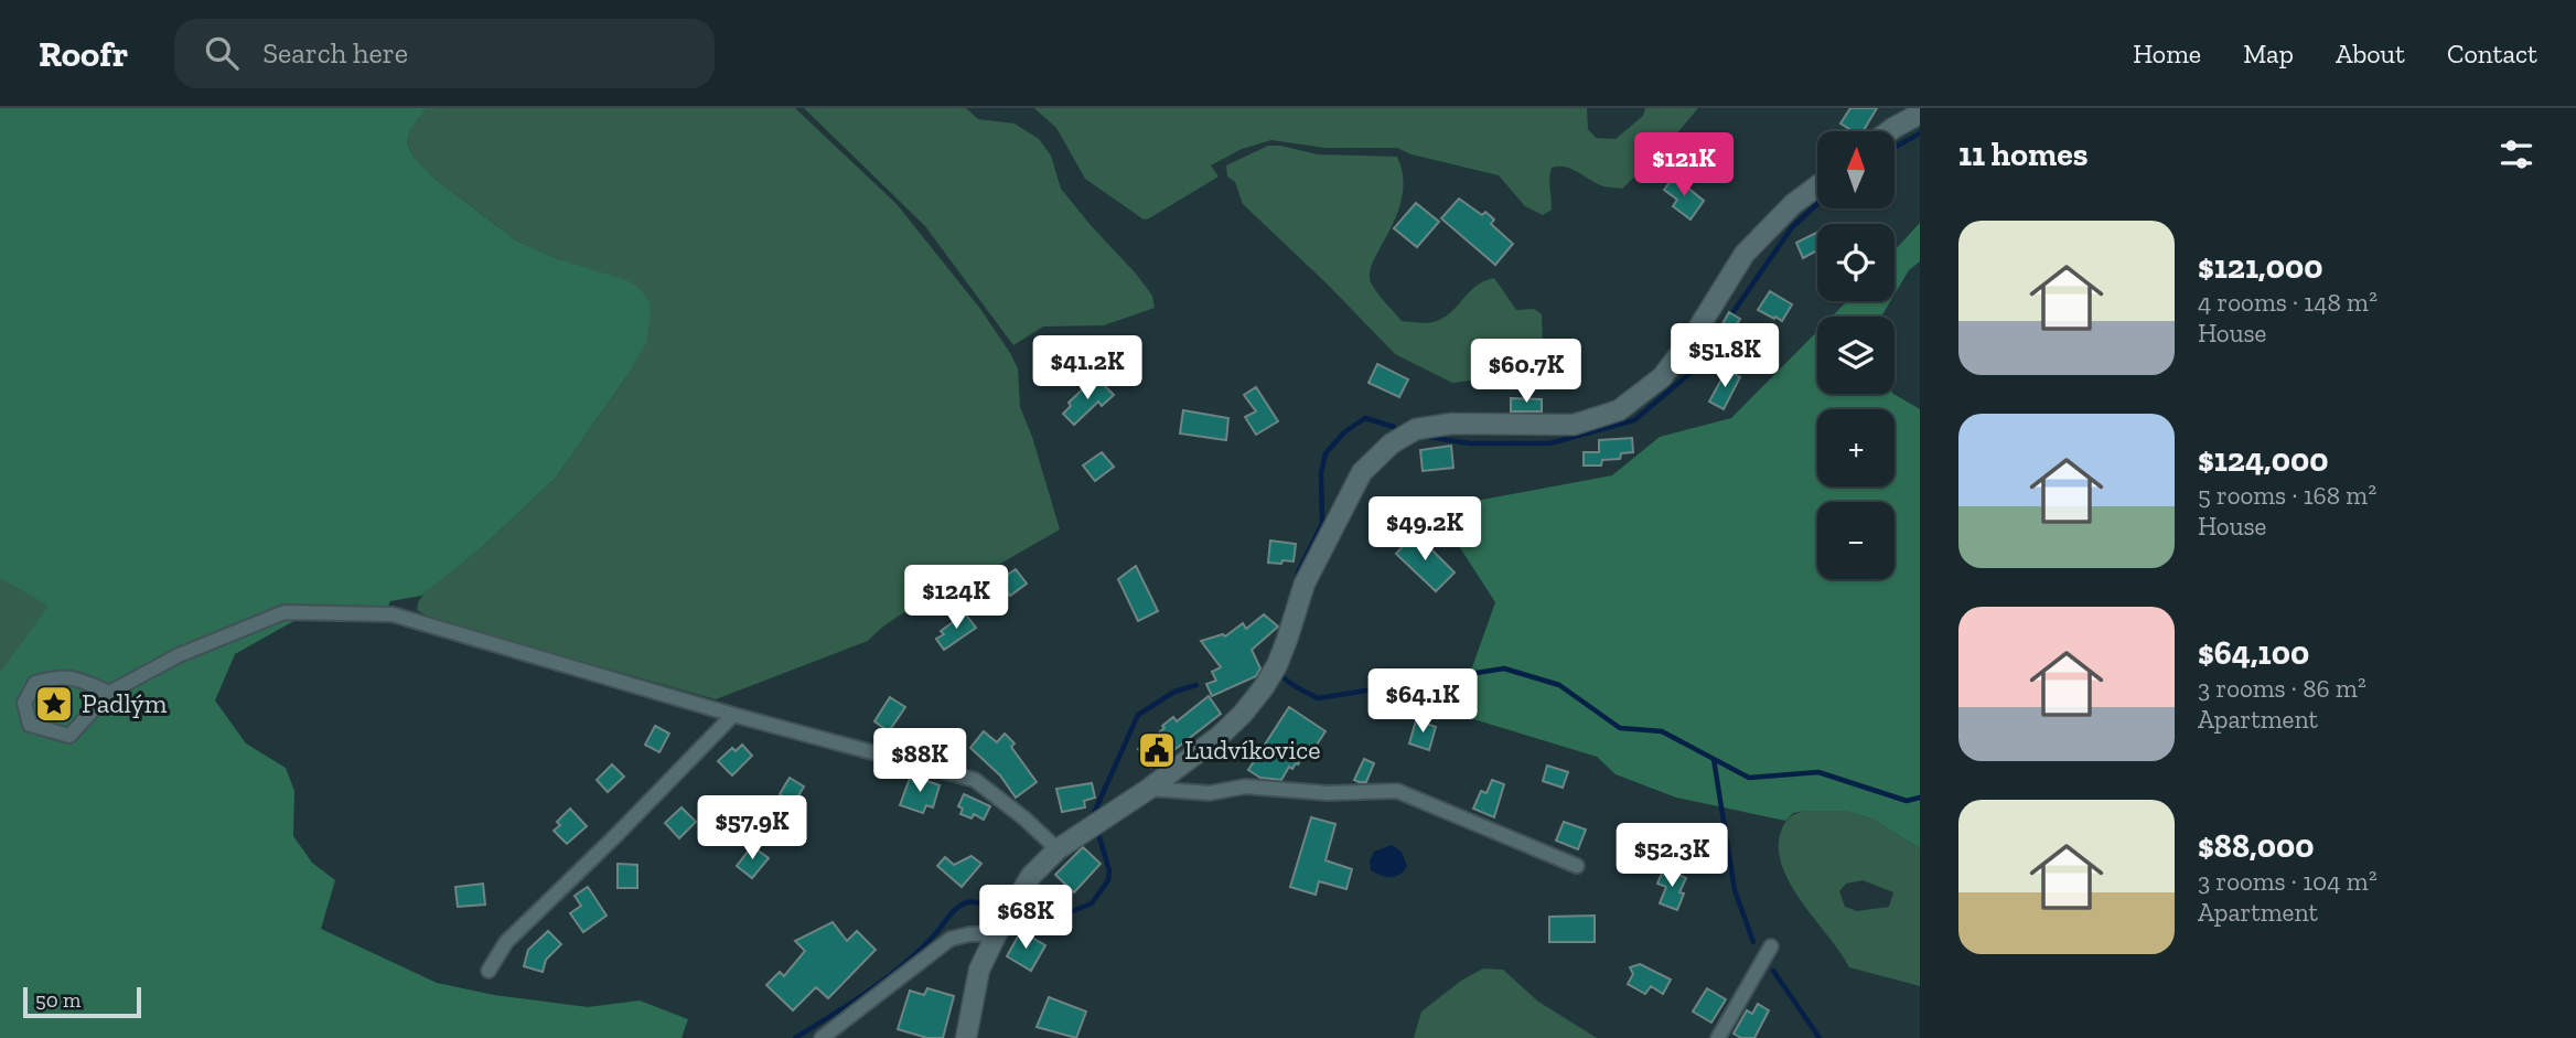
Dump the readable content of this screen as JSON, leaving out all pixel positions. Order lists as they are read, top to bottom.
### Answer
{
  "places": {
    "place": ["Padlým"],
    "public building": ["Ludvíkovice"]
  },
  "scale_bar": "50 m",
  "north": "top",
  "page": {
    "header": "Roofr",
    "search": "Search here",
    "nav": [
      "Home",
      "Map",
      "About",
      "Contact"
    ],
    "heading": "11 homes",
    "map_buttons": ["+", "−"],
    "price": [
      "$121K",
      "$51.8K",
      "$41.2K",
      "$60.7K",
      "$49.2K",
      "$124K",
      "$64.1K",
      "$88K",
      "$57.9K",
      "$52.3K",
      "$68K"
    ],
    "list": [
      {
        "name": "$121,000",
        "note": "4 rooms · 148 m² · House"
      },
      {
        "name": "$124,000",
        "note": "5 rooms · 168 m² · House"
      },
      {
        "name": "$64,100",
        "note": "3 rooms · 86 m² · Apartment"
      },
      {
        "name": "$88,000",
        "note": "3 rooms · 104 m² · Apartment"
      }
    ],
    "scale": "50 m"
  }
}
